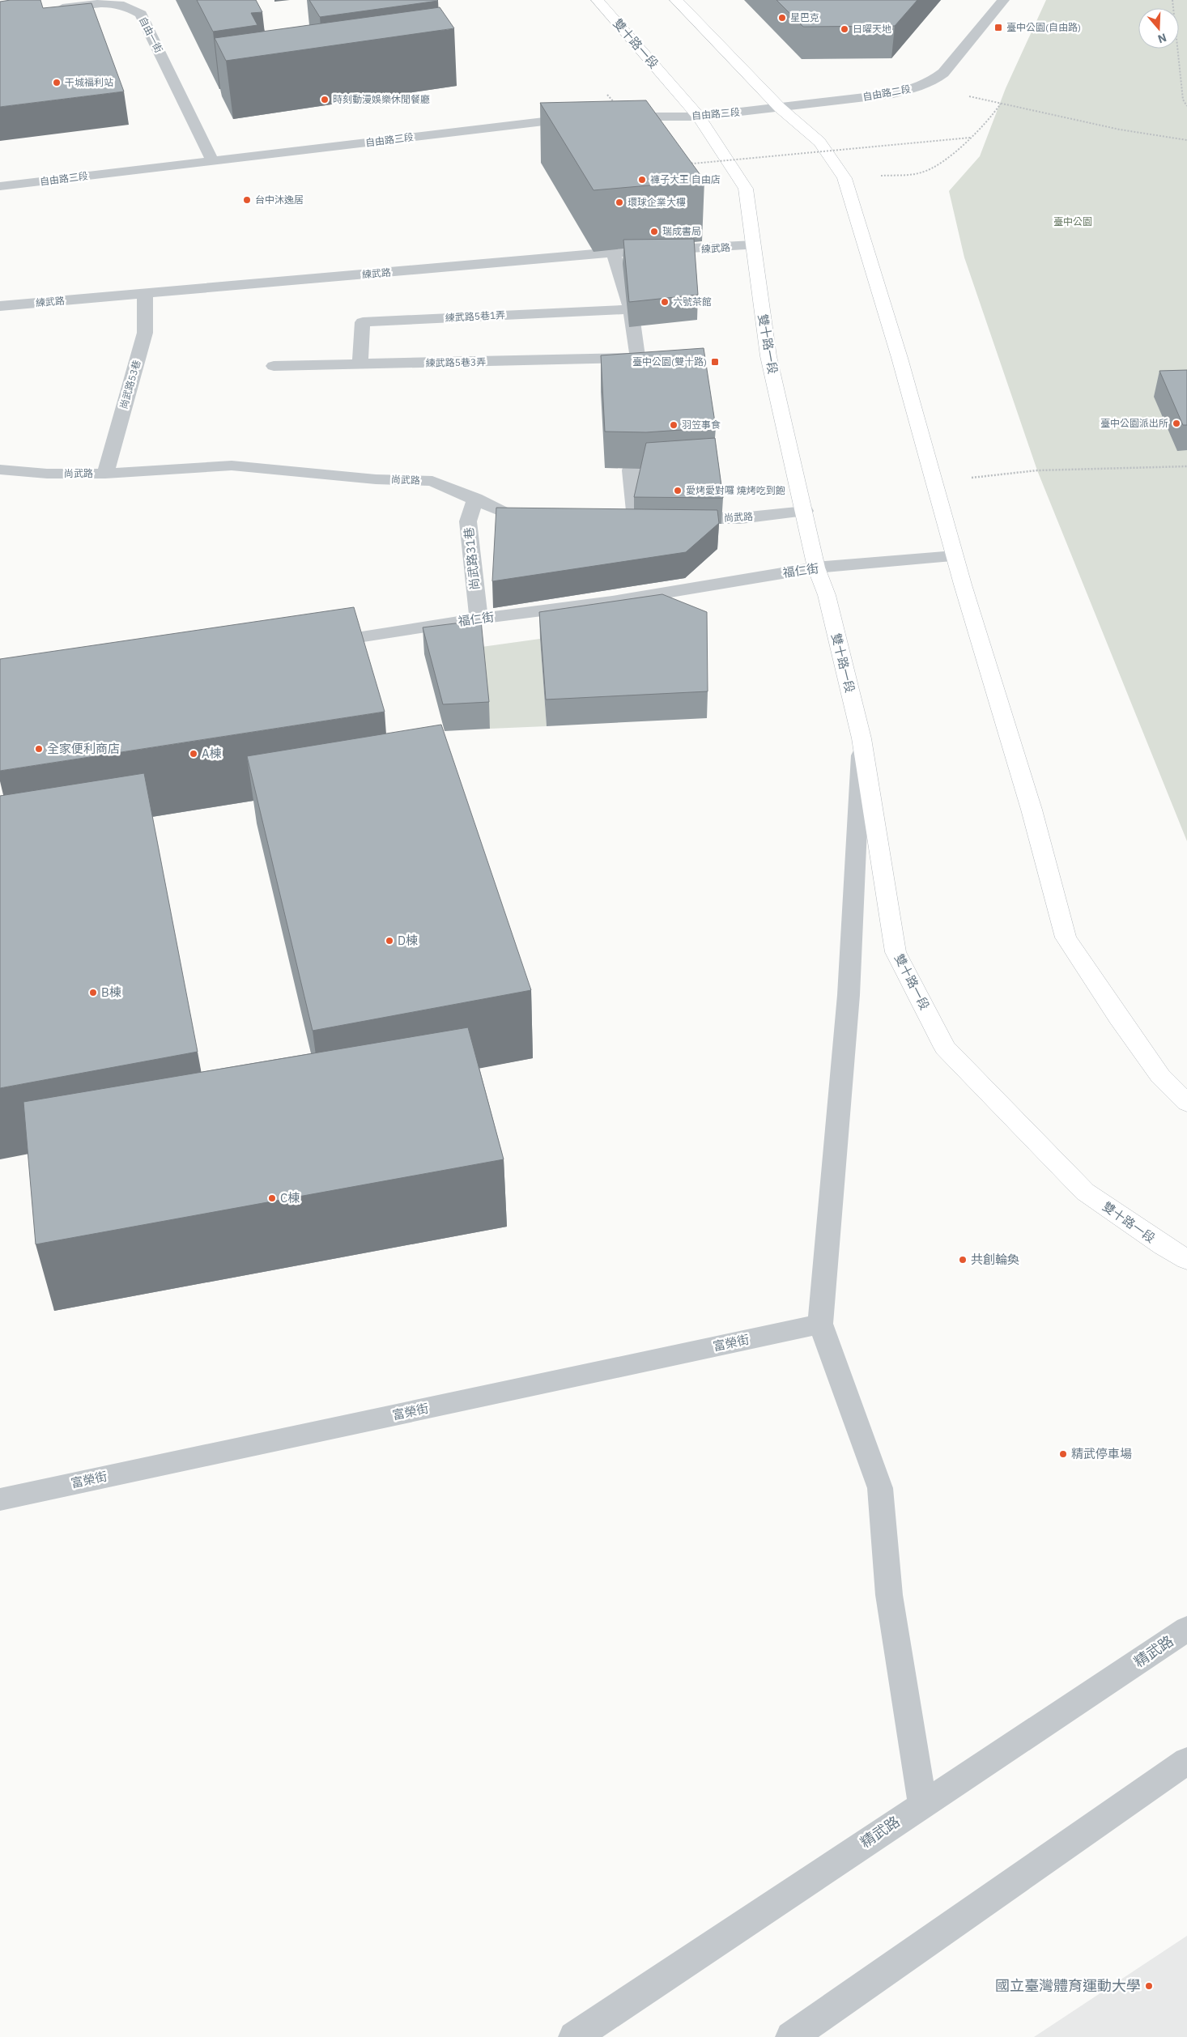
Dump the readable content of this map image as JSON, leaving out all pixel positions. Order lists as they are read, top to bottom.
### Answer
{
  "streets": {
    "main road": ["雙十路一段"],
    "street": [
      "自由一街",
      "自由路二段",
      "自由路三段",
      "練武路",
      "練武路5巷1弄",
      "練武路5巷3弄",
      "尚武路53巷",
      "尚武路",
      "尚武路31巷",
      "福仁街",
      "富榮街",
      "精武路"
    ]
  },
  "crossings": [
    ["自由一街", "自由路三段"],
    ["雙十路一段", "自由路三段"],
    ["雙十路一段", "練武路"],
    ["雙十路一段", "尚武路"],
    ["雙十路一段", "福仁街"],
    ["自由路二段", "自由路三段"],
    ["練武路", "尚武路53巷"],
    ["練武路5巷1弄", "練武路5巷3弄"],
    ["尚武路53巷", "尚武路"],
    ["尚武路", "尚武路31巷"],
    ["尚武路31巷", "福仁街"]
  ],
  "parks": ["臺中公園"],
  "places": {
    "other": [
      "星巴克",
      "日曜天地",
      "干城福利站",
      "時刻動漫娛樂休閒餐廳",
      "褲子大王 自由店",
      "台中沐逸居",
      "環球企業大樓",
      "瑞成書局",
      "六號茶館",
      "臺中公園派出所",
      "羽笠事食",
      "愛烤愛對囉 燒烤吃到飽",
      "全家便利商店",
      "A棟",
      "D棟",
      "B棟",
      "C棟",
      "共創輪奐",
      "精武停車場",
      "國立臺灣體育運動大學"
    ],
    "transit": ["臺中公園(自由路)", "臺中公園(雙十路)"]
  },
  "north": "bottom"
}
